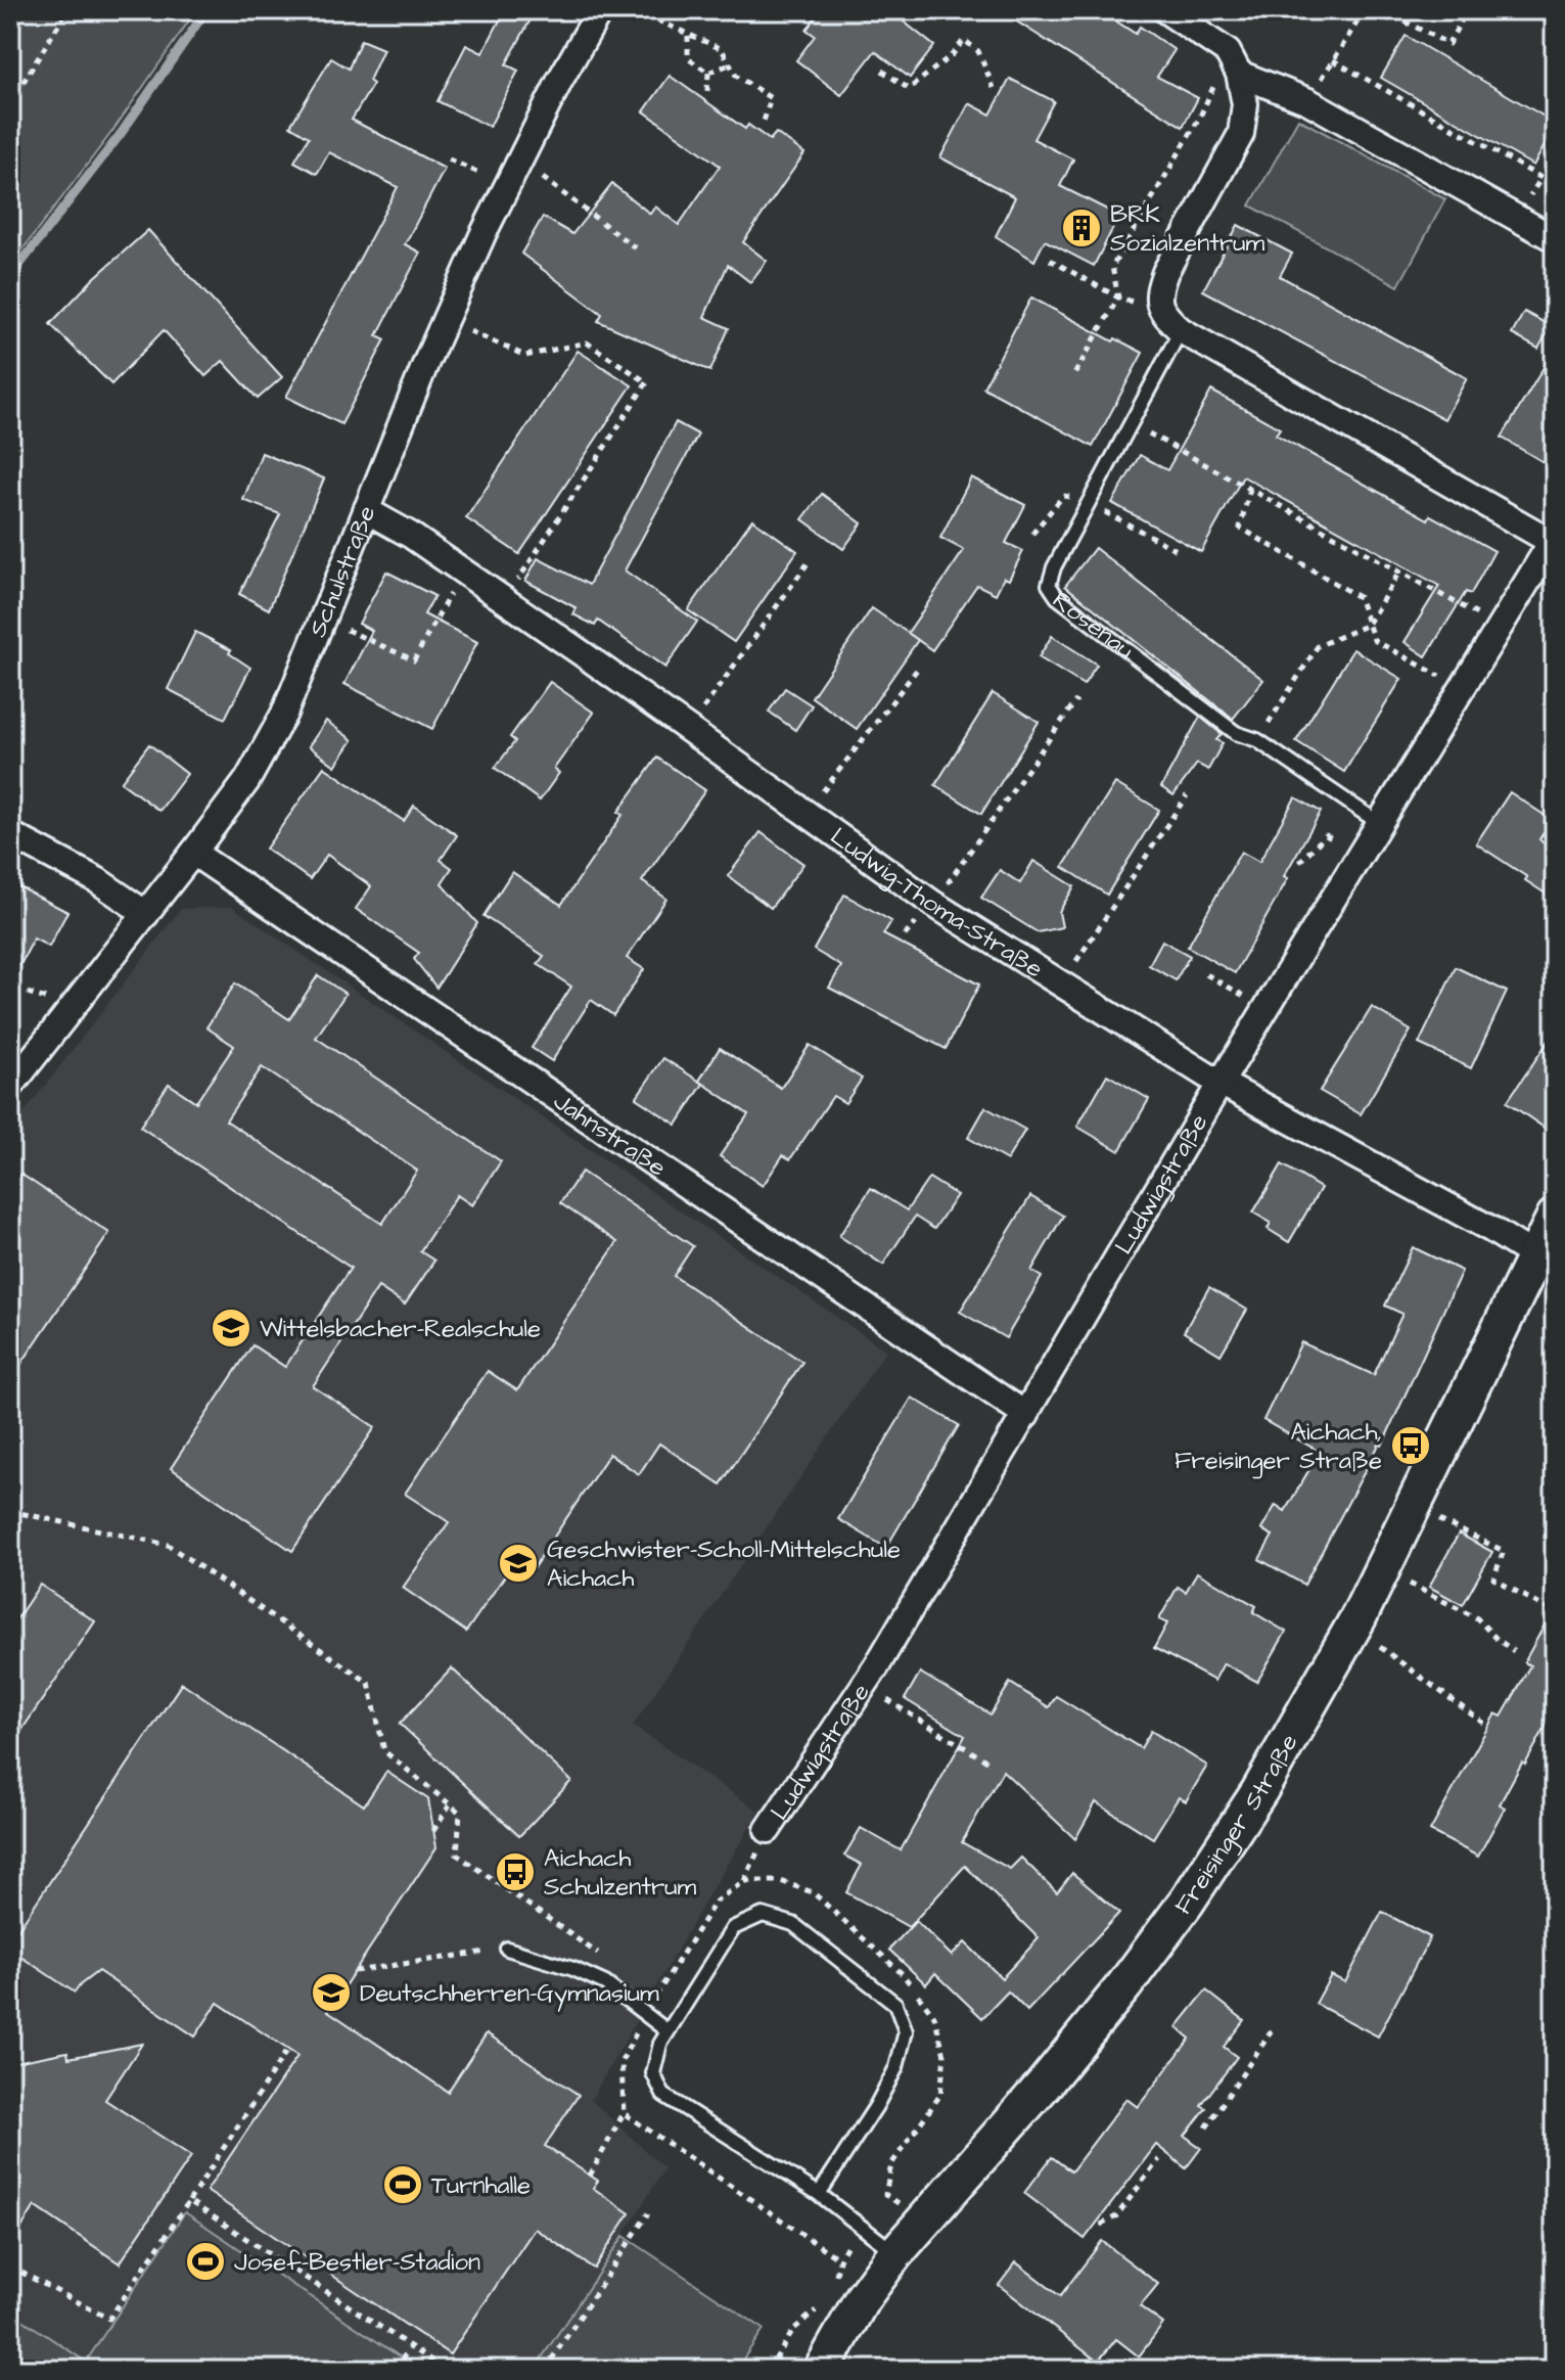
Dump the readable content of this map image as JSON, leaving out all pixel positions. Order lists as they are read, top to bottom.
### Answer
{
  "streets": {
    "main road": ["Freisinger Straße"],
    "street": [
      "Schulstraße",
      "Ludwig-Thoma-Straße",
      "Jahnstraße",
      "Ludwigstraße"
    ],
    "lane": ["Rosenau"]
  },
  "crossings": [
    ["Schulstraße", "Ludwig-Thoma-Straße"],
    ["Schulstraße", "Jahnstraße"],
    ["Rosenau", "Ludwigstraße"],
    ["Ludwig-Thoma-Straße", "Ludwigstraße"],
    ["Ludwig-Thoma-Straße", "Freisinger Straße"],
    ["Jahnstraße", "Ludwigstraße"]
  ],
  "places": {
    "building": ["BRK Sozialzentrum"],
    "school or university": ["Wittelsbacher-Realschule", "Geschwister-Scholl-Mittelschule Aichach", "Deutschherren-Gymnasium"],
    "bus stop": ["Aichach, Freisinger Straße", "Aichach Schulzentrum"],
    "sports": ["Turnhalle", "Josef-Bestler-Stadion"]
  }
}
